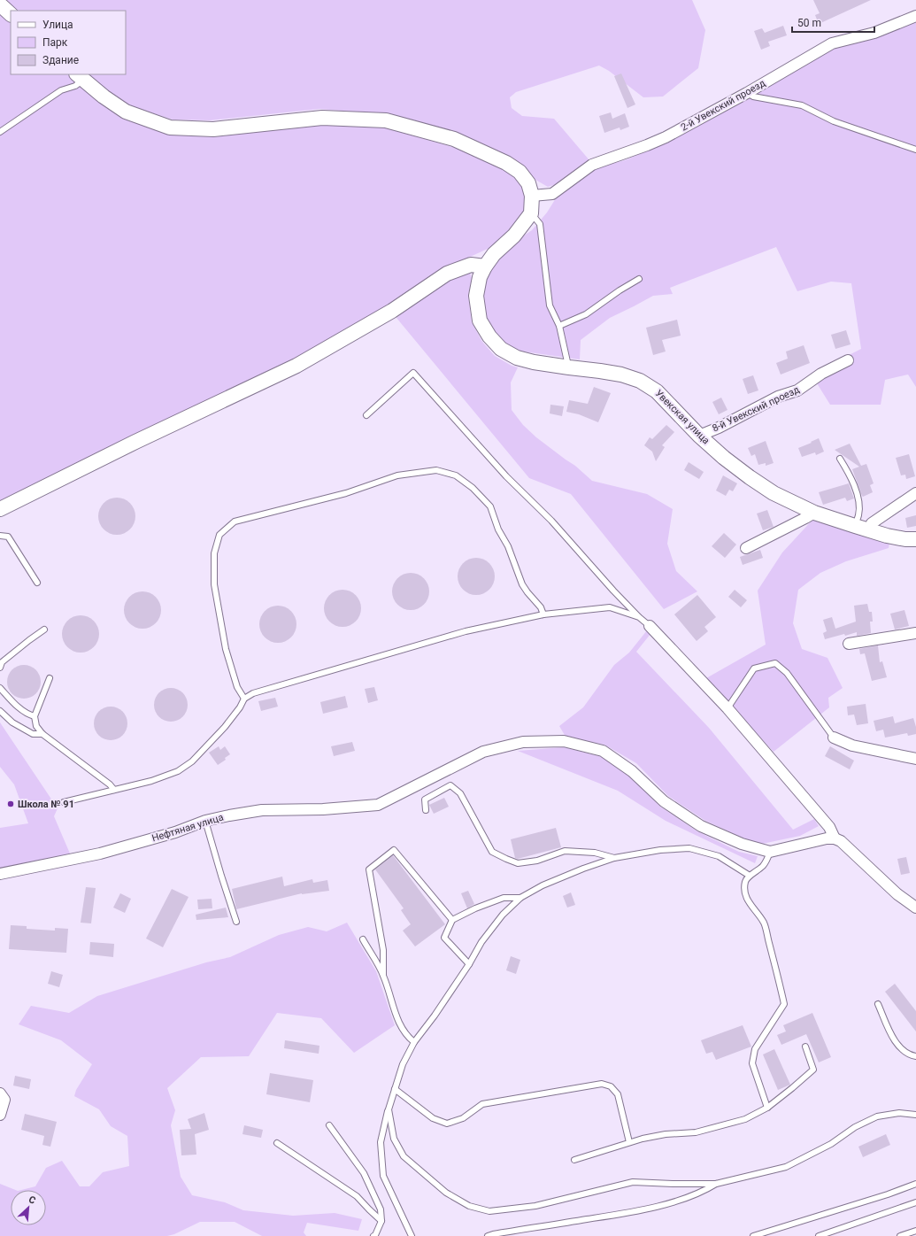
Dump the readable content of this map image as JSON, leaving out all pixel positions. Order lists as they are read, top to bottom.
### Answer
{
  "streets": {
    "street": [
      "2-й Увекский проезд",
      "8-й Увекский проезд",
      "Увекская улица",
      "Нефтяная улица"
    ]
  },
  "crossings": [
    ["8-й Увекский проезд", "Увекская улица"]
  ],
  "places": ["Школа № 91"],
  "legend": ["Улица", "Парк", "Здание"],
  "scale_bar": "50 m",
  "north": "top right"
}
